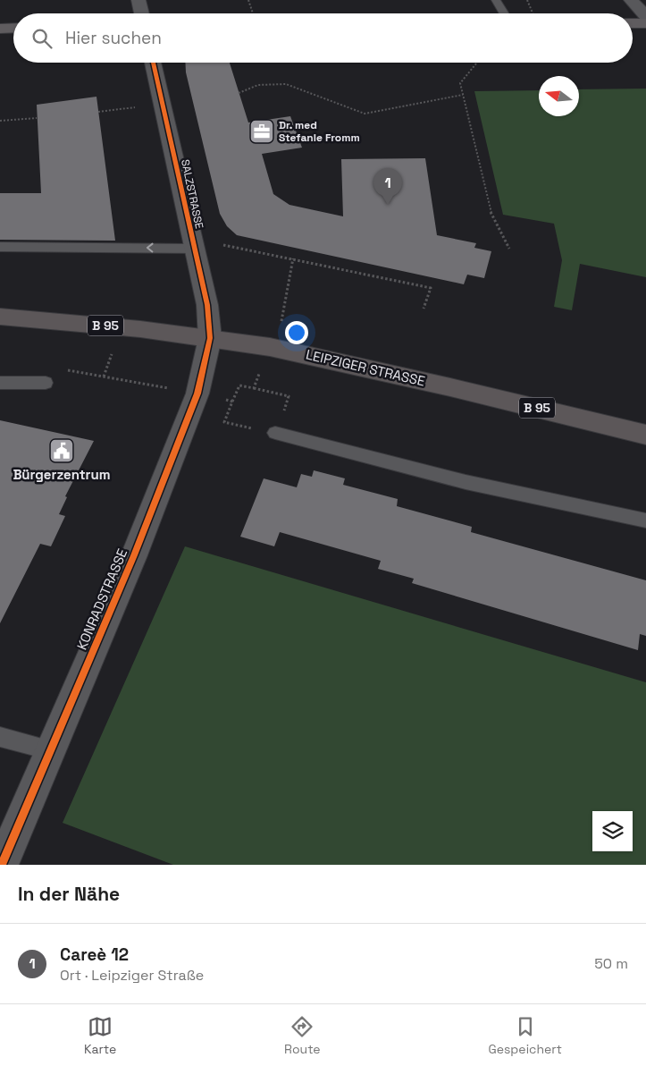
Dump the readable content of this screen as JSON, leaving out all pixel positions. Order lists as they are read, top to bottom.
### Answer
{
  "streets": {
    "main road": ["B 95", "LEIPZIGER STRASSE"],
    "street": ["SALZSTRASSE", "KONRADSTRASSE"]
  },
  "crossings": [
    ["SALZSTRASSE", "LEIPZIGER STRASSE"],
    ["SALZSTRASSE", "KONRADSTRASSE"],
    ["LEIPZIGER STRASSE", "KONRADSTRASSE"]
  ],
  "places": {
    "office": ["Dr. med Stefanie Fromm"],
    "public building": ["Bürgerzentrum"]
  },
  "north": "left",
  "page": {
    "search": "Hier suchen",
    "pins": "1",
    "heading": "In der Nähe",
    "list": [
      {
        "mark": "1",
        "name": "Careè 12",
        "note": "Ort · Leipziger Straße",
        "value": "50 m"
      }
    ],
    "nav": ["Karte", "Route", "Gespeichert"]
  }
}
